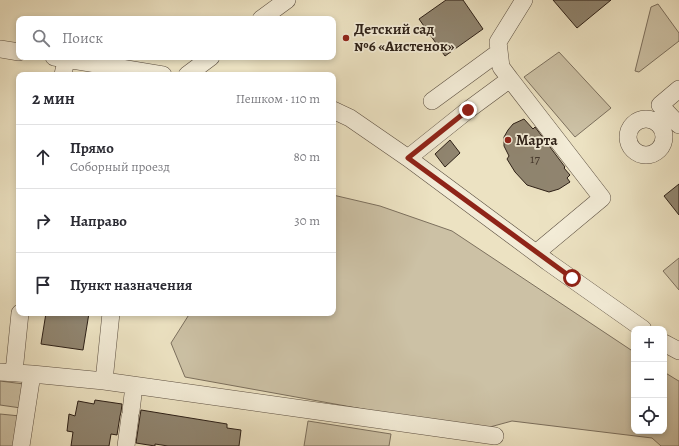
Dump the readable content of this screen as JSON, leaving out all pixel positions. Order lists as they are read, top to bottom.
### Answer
{
  "places": ["Детский сад №6 «Аистенок»", "Марта"],
  "house_numbers": ["17"],
  "page": {
    "search": "Поиск",
    "heading": ["2 мин", "Пешком · 110 m"],
    "list": [
      ["Прямо", "Соборный проезд", "80 m"],
      ["Направо", "30 m"],
      "Пункт назначения"
    ],
    "map_buttons": ["+", "−"]
  }
}
